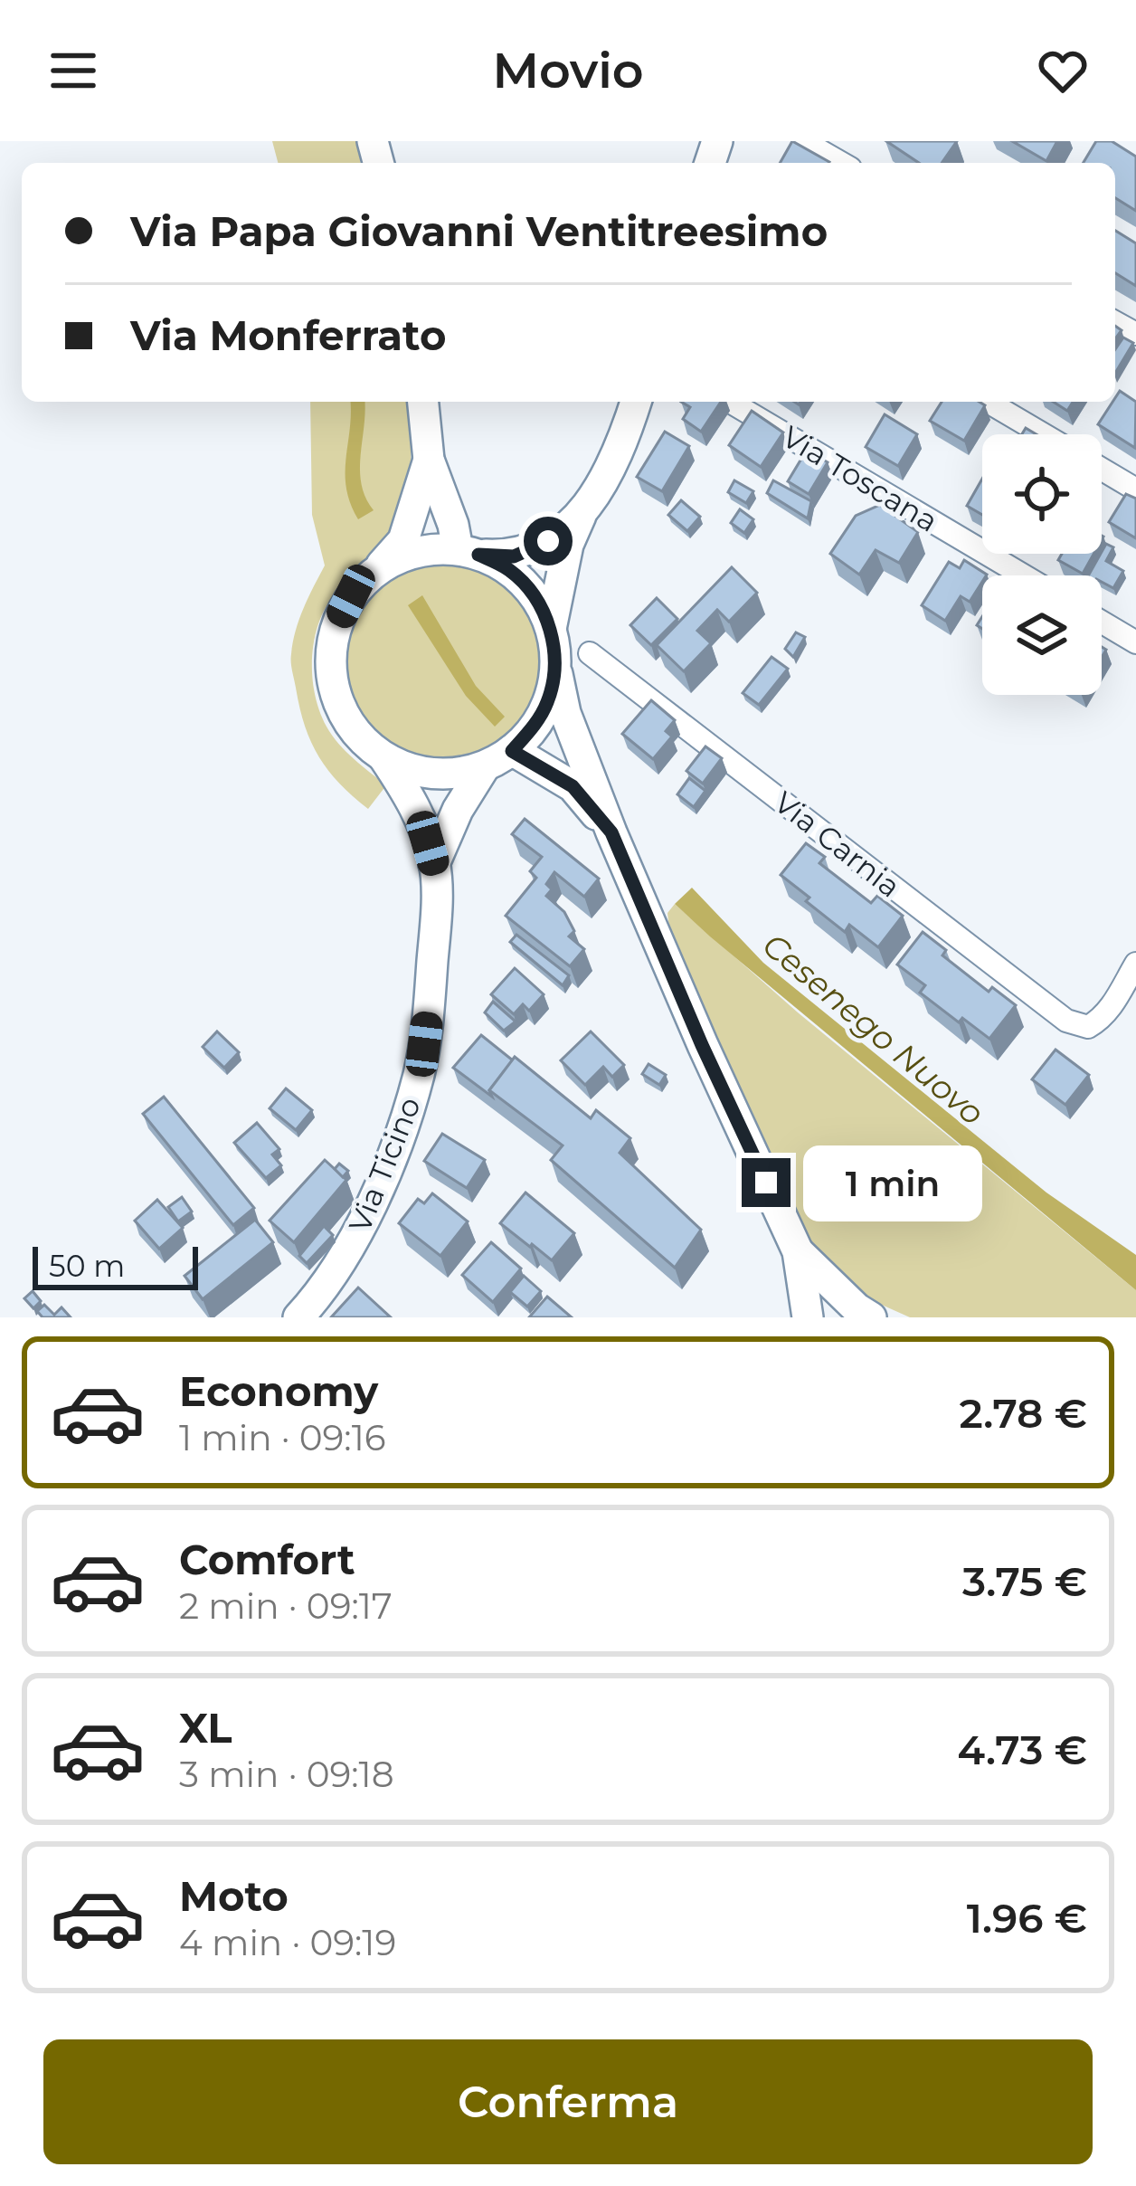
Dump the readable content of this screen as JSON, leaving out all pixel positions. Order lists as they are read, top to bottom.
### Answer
{
  "streets": {
    "main road": ["Via Ticino"],
    "street": ["Via Toscana", "Via Carnia"]
  },
  "water": ["Cesenego Nuovo"],
  "scale_bar": "50 m",
  "page": {
    "header": "Movio",
    "banner": ["Via Papa Giovanni Ventitreesimo", "Via Monferrato"],
    "bubble": "1 min",
    "scale": "50 m",
    "list": [
      {
        "name": "Economy",
        "note": "1 min · 09:16",
        "value": "2.78 €"
      },
      {
        "name": "Comfort",
        "note": "2 min · 09:17",
        "value": "3.75 €"
      },
      {
        "name": "XL",
        "note": "3 min · 09:18",
        "value": "4.73 €"
      },
      {
        "name": "Moto",
        "note": "4 min · 09:19",
        "value": "1.96 €"
      }
    ],
    "buttons": "Conferma"
  }
}
